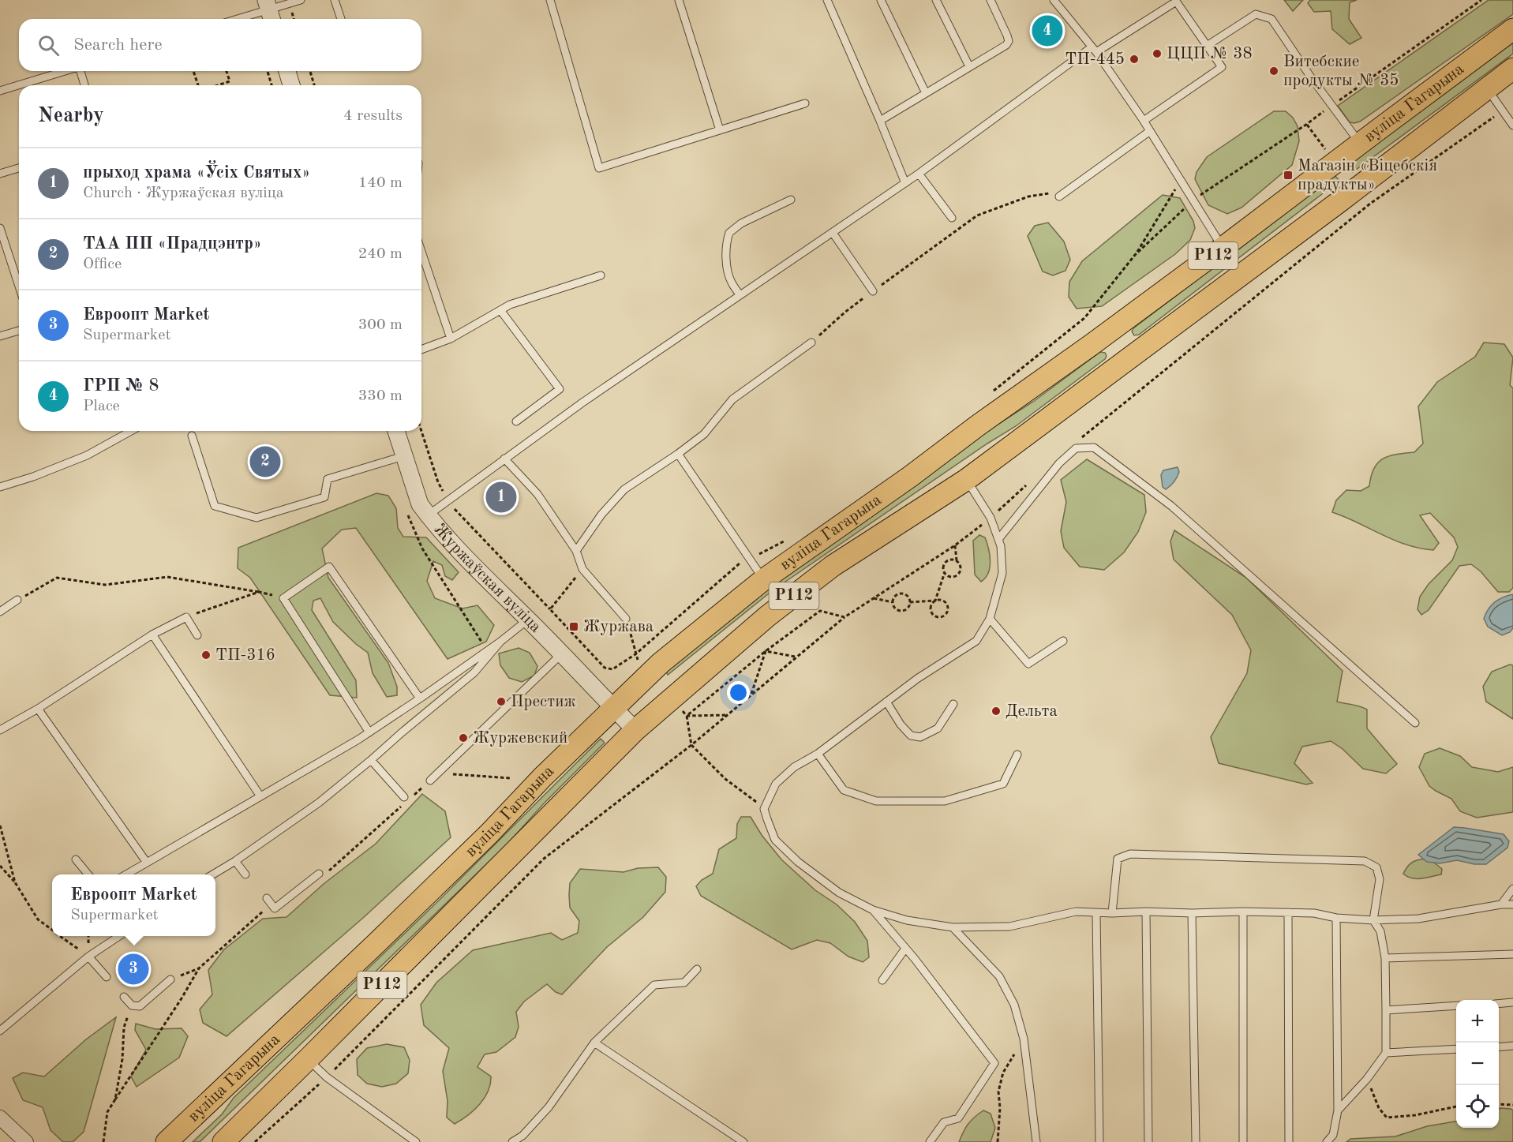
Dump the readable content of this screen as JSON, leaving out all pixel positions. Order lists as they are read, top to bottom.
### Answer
{
  "streets": {
    "main road": ["вуліца Гагарына", "Р112"],
    "street": ["Журжаўская вуліца"]
  },
  "crossings": [
    ["вуліца Гагарына", "Журжаўская вуліца"]
  ],
  "places": {
    "other": [
      "ЦЦП № 38",
      "ТП-445",
      "Витебские продукты № 35",
      "ТП-316",
      "Престиж",
      "Дельта",
      "Журжевский"
    ],
    "transit": ["Магазін «Віцебскія прадукты»", "Журжава"]
  },
  "page": {
    "pins": [
      "4",
      "2",
      "1",
      "3"
    ],
    "search": "Search here",
    "heading": ["Nearby", "4 results"],
    "list": [
      {
        "mark": "1",
        "name": "прыход храма «Ўсіх Святых»",
        "note": "Church · Журжаўская вуліца",
        "value": "140 m"
      },
      {
        "mark": "2",
        "name": "ТАА ПП «Прадцэнтр»",
        "note": "Office",
        "value": "240 m"
      },
      {
        "mark": "3",
        "name": "Евроопт Market",
        "note": "Supermarket",
        "value": "300 m"
      },
      {
        "mark": "4",
        "name": "ГРП № 8",
        "note": "Place",
        "value": "330 m"
      }
    ],
    "popup": ["Евроопт Market", "Supermarket"],
    "map_buttons": ["+", "−"]
  }
}
